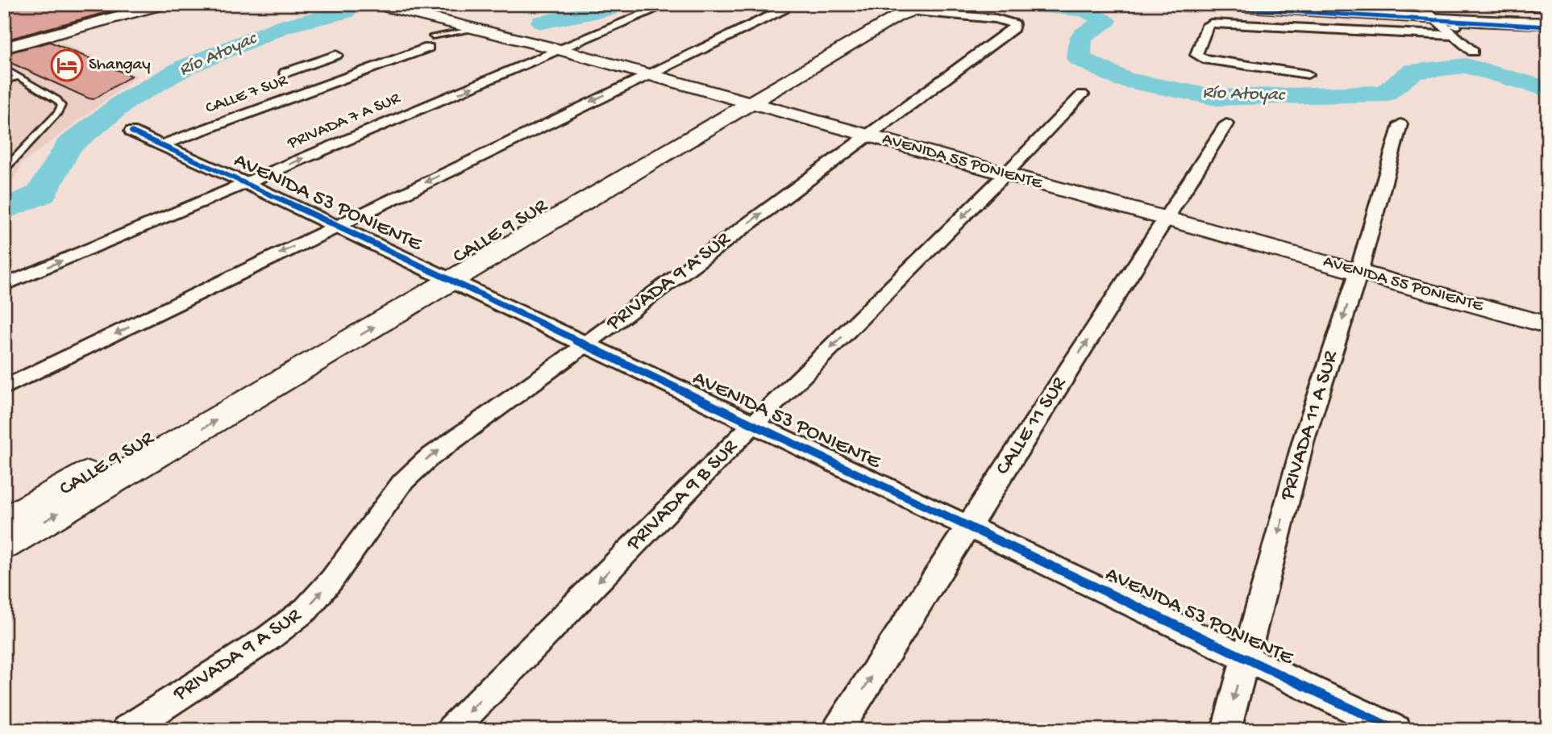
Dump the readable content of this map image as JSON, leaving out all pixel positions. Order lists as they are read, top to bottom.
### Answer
{
  "streets": {
    "main road": ["AVENIDA 55 PONIENTE", "CALLE 9 SUR"],
    "street": [
      "CALLE 7 SUR",
      "PRIVADA 7 A SUR",
      "AVENIDA 53 PONIENTE",
      "PRIVADA 9 A SUR",
      "PRIVADA 11 A SUR",
      "CALLE 11 SUR",
      "PRIVADA 9 B SUR"
    ]
  },
  "crossings": [
    ["CALLE 7 SUR", "AVENIDA 53 PONIENTE"],
    ["PRIVADA 7 A SUR", "AVENIDA 55 PONIENTE"],
    ["PRIVADA 7 A SUR", "AVENIDA 53 PONIENTE"],
    ["AVENIDA 55 PONIENTE", "CALLE 9 SUR"],
    ["AVENIDA 55 PONIENTE", "PRIVADA 9 A SUR"],
    ["AVENIDA 55 PONIENTE", "PRIVADA 11 A SUR"],
    ["AVENIDA 55 PONIENTE", "CALLE 11 SUR"],
    ["AVENIDA 55 PONIENTE", "PRIVADA 9 B SUR"],
    ["AVENIDA 53 PONIENTE", "CALLE 9 SUR"],
    ["AVENIDA 53 PONIENTE", "PRIVADA 9 A SUR"],
    ["AVENIDA 53 PONIENTE", "PRIVADA 11 A SUR"],
    ["AVENIDA 53 PONIENTE", "CALLE 11 SUR"],
    ["AVENIDA 53 PONIENTE", "PRIVADA 9 B SUR"],
    ["CALLE 9 SUR", "PRIVADA 9 A SUR"]
  ],
  "one_way": [
    "PRIVADA 9 A SUR",
    "PRIVADA 11 A SUR",
    "CALLE 11 SUR",
    "PRIVADA 9 B SUR"
  ],
  "water": ["Río Atoyac"],
  "places": {
    "hotel": ["Shangay"]
  }
}
